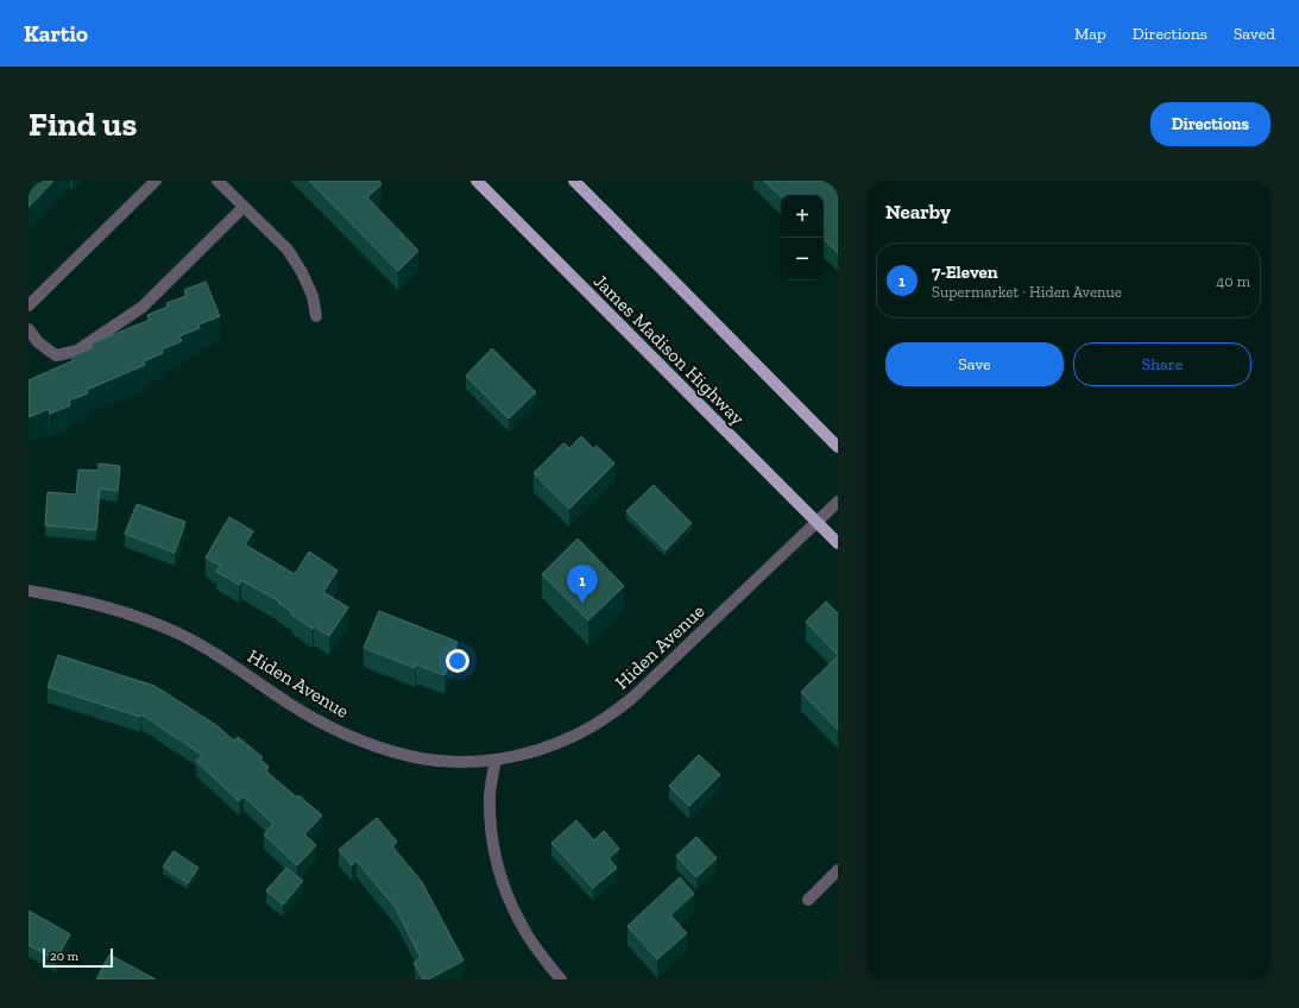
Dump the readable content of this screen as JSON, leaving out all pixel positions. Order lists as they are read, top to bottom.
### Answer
{
  "streets": {
    "main road": ["James Madison Highway"],
    "street": ["Hiden Avenue"]
  },
  "crossings": [
    ["James Madison Highway", "Hiden Avenue"]
  ],
  "scale_bar": "20 m",
  "page": {
    "header": "Kartio",
    "nav": ["Map", "Directions", "Saved"],
    "buttons": [
      "Directions",
      ["Save", "Share"]
    ],
    "title": "Find us",
    "heading": "Nearby",
    "map_buttons": ["+", "−"],
    "list": [
      {
        "mark": "1",
        "name": "7-Eleven",
        "note": "Supermarket · Hiden Avenue",
        "value": "40 m"
      }
    ],
    "pins": "1",
    "scale": "20 m"
  }
}
